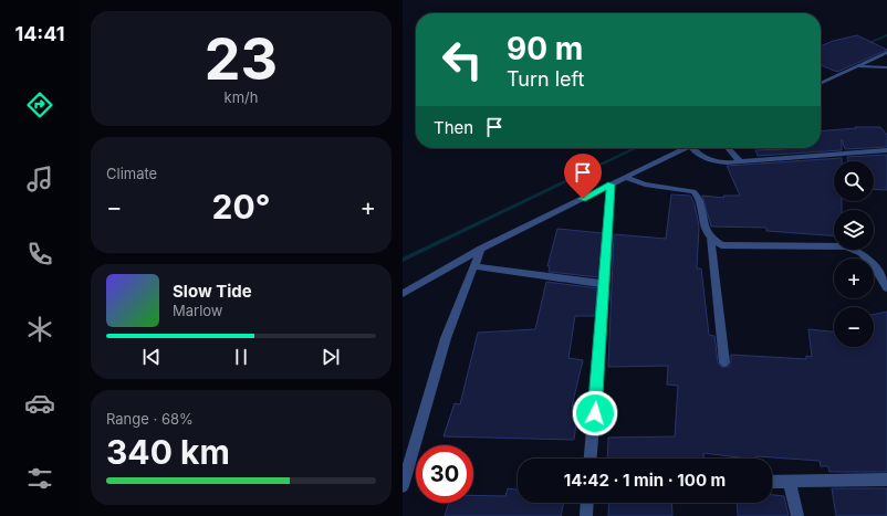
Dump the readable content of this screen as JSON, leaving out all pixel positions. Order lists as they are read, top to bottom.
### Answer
{
  "page": {
    "tabs": "14:41",
    "tile": [
      ["23", "km/h"],
      "Climate",
      ["Range · 68%", "340 km"]
    ],
    "turn": ["90 m", "Turn left"],
    "then": "Then",
    "map_buttons": ["+", "−"],
    "heat": ["−", "20°", "+"],
    "song": ["Slow Tide", "Marlow"],
    "limit": "30",
    "trip": "14:42 · 1 min · 100 m"
  }
}
